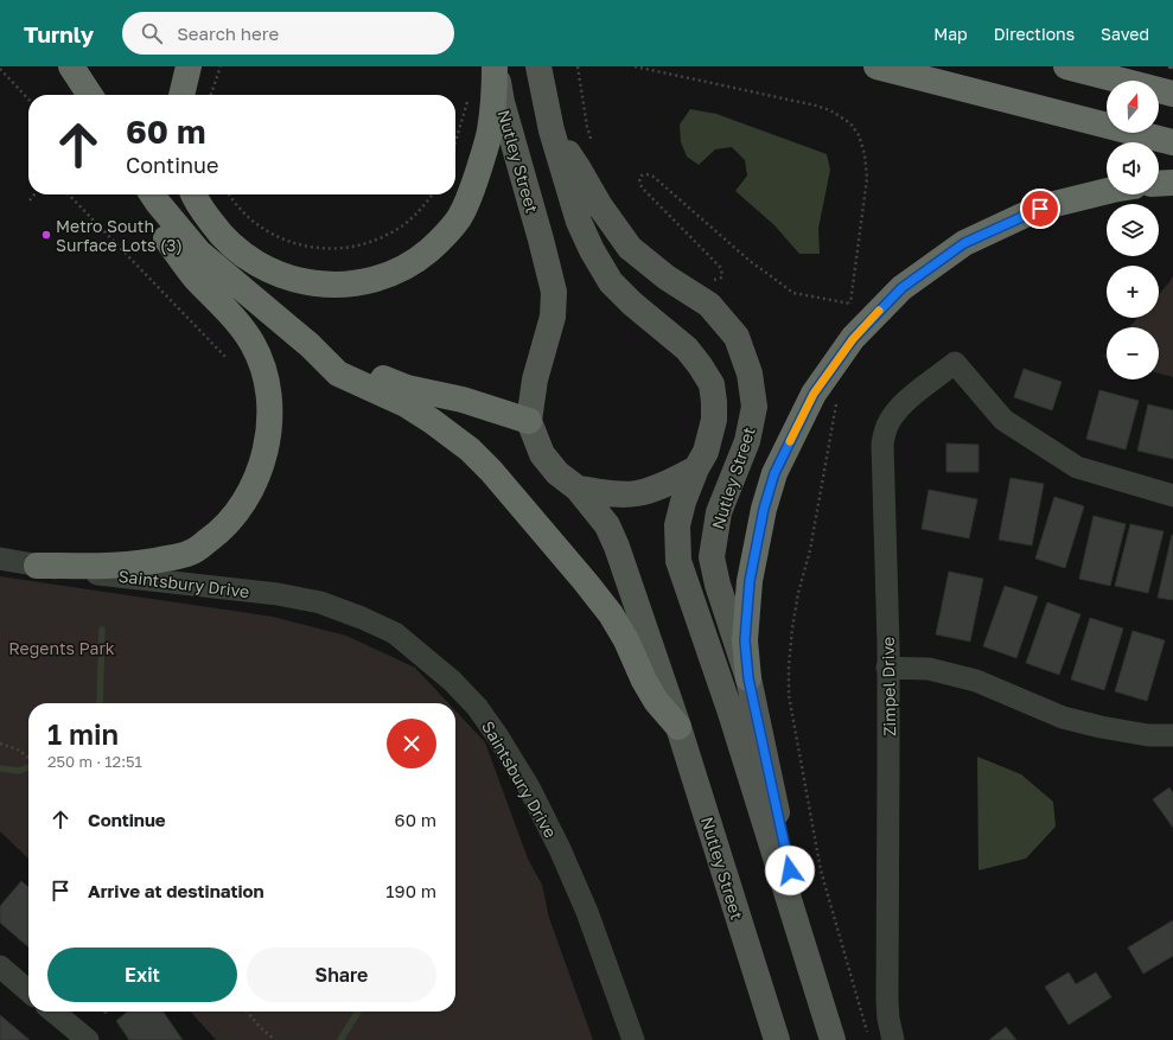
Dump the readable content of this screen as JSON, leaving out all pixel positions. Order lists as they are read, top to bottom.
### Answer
{
  "streets": {
    "main road": ["Nutley Street"],
    "street": ["Saintsbury Drive", "Zimpel Drive"]
  },
  "parks": ["Regents Park"],
  "places": ["Metro South Surface Lots (3)"],
  "north": "top",
  "page": {
    "header": "Turnly",
    "search": "Search here",
    "nav": ["Map", "Directions", "Saved"],
    "map_buttons": ["+", "−"],
    "turn": ["60 m", "Continue"],
    "heading": ["1 min", "250 m · 12:51"],
    "list": [
      {
        "name": "Continue",
        "value": "60 m"
      },
      {
        "name": "Arrive at destination",
        "value": "190 m"
      }
    ],
    "buttons": ["Exit", "Share"]
  }
}
